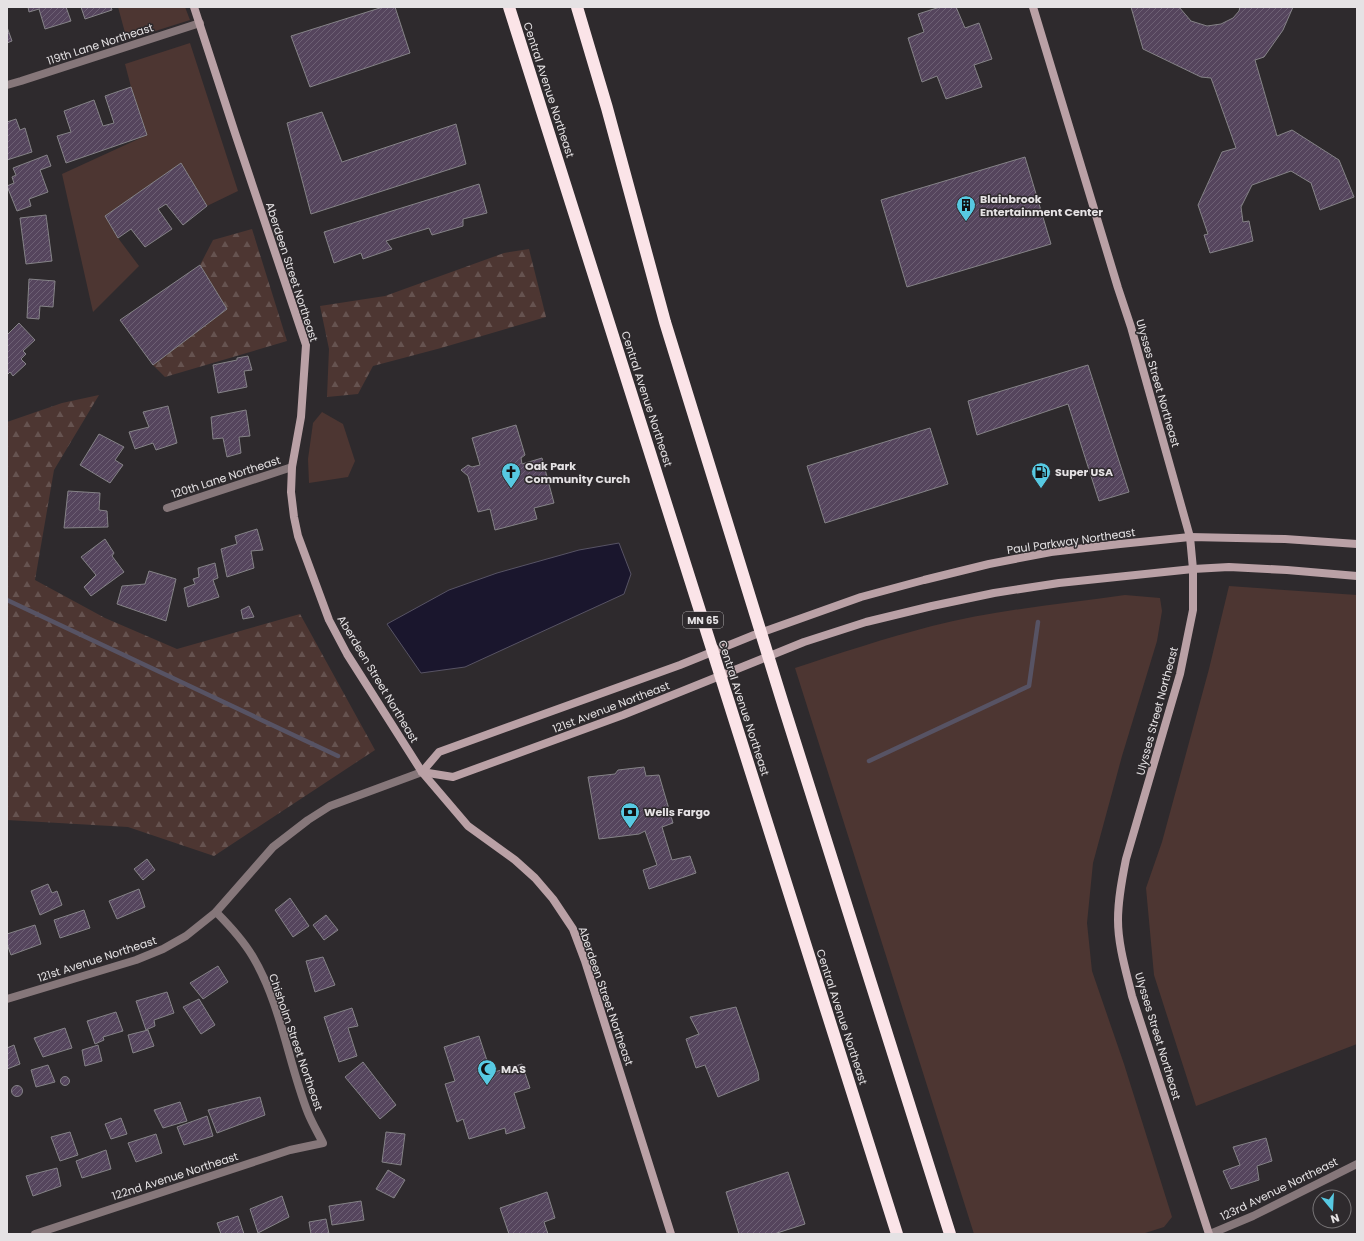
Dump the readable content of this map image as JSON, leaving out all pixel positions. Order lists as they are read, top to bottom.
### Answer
{
  "streets": {
    "highway": ["Central Avenue Northeast", "MN 65"],
    "street": [
      "119th Lane Northeast",
      "Aberdeen Street Northeast",
      "Ulysses Street Northeast",
      "120th Lane Northeast",
      "Paul Parkway Northeast",
      "121st Avenue Northeast",
      "Chisholm Street Northeast",
      "122nd Avenue Northeast",
      "123rd Avenue Northeast"
    ]
  },
  "crossings": [
    ["119th Lane Northeast", "Aberdeen Street Northeast"],
    ["Aberdeen Street Northeast", "120th Lane Northeast"],
    ["Aberdeen Street Northeast", "121st Avenue Northeast"],
    ["Ulysses Street Northeast", "Paul Parkway Northeast"],
    ["Ulysses Street Northeast", "121st Avenue Northeast"],
    ["Ulysses Street Northeast", "123rd Avenue Northeast"],
    ["Paul Parkway Northeast", "121st Avenue Northeast"],
    ["121st Avenue Northeast", "Chisholm Street Northeast"],
    ["Chisholm Street Northeast", "122nd Avenue Northeast"]
  ],
  "places": {
    "building": ["Blainbrook Entertainment Center"],
    "church": ["Oak Park Community Curch"],
    "fuel station": ["Super USA"],
    "bank": ["Wells Fargo"],
    "mosque": ["MAS"]
  },
  "north": "bottom"
}
